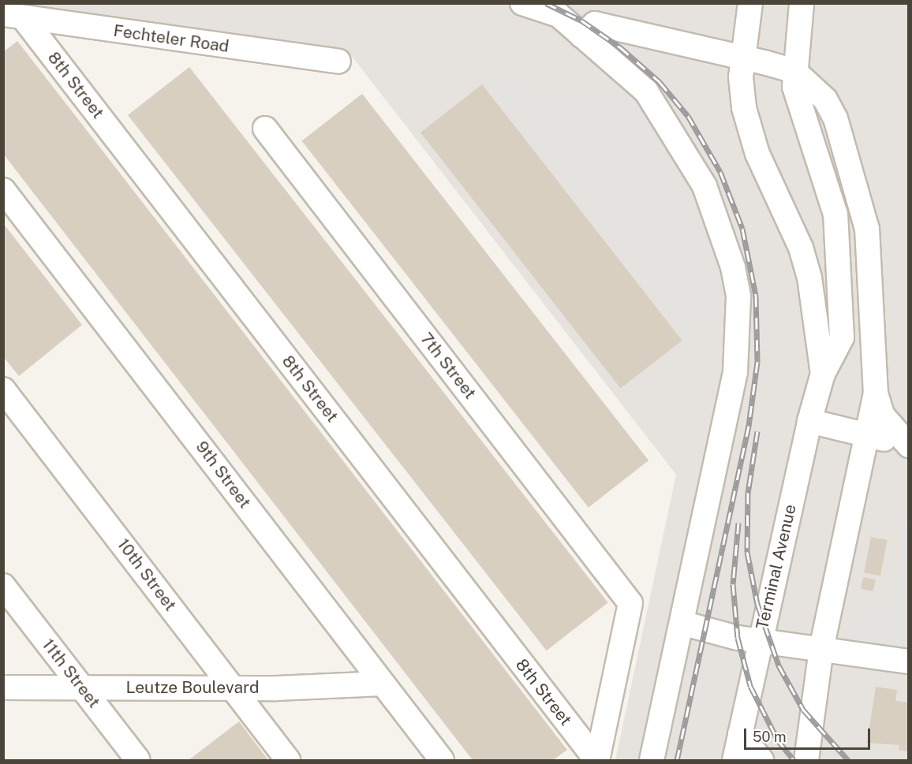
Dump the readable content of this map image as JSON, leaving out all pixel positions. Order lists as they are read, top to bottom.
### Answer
{
  "streets": {
    "street": [
      "Fechteler Road",
      "8th Street",
      "7th Street",
      "9th Street",
      "Terminal Avenue",
      "10th Street",
      "11th Street",
      "Leutze Boulevard"
    ]
  },
  "crossings": [
    ["Fechteler Road", "8th Street"],
    ["8th Street", "7th Street"],
    ["9th Street", "Leutze Boulevard"],
    ["10th Street", "Leutze Boulevard"],
    ["11th Street", "Leutze Boulevard"]
  ],
  "scale_bar": "50 m"
}
